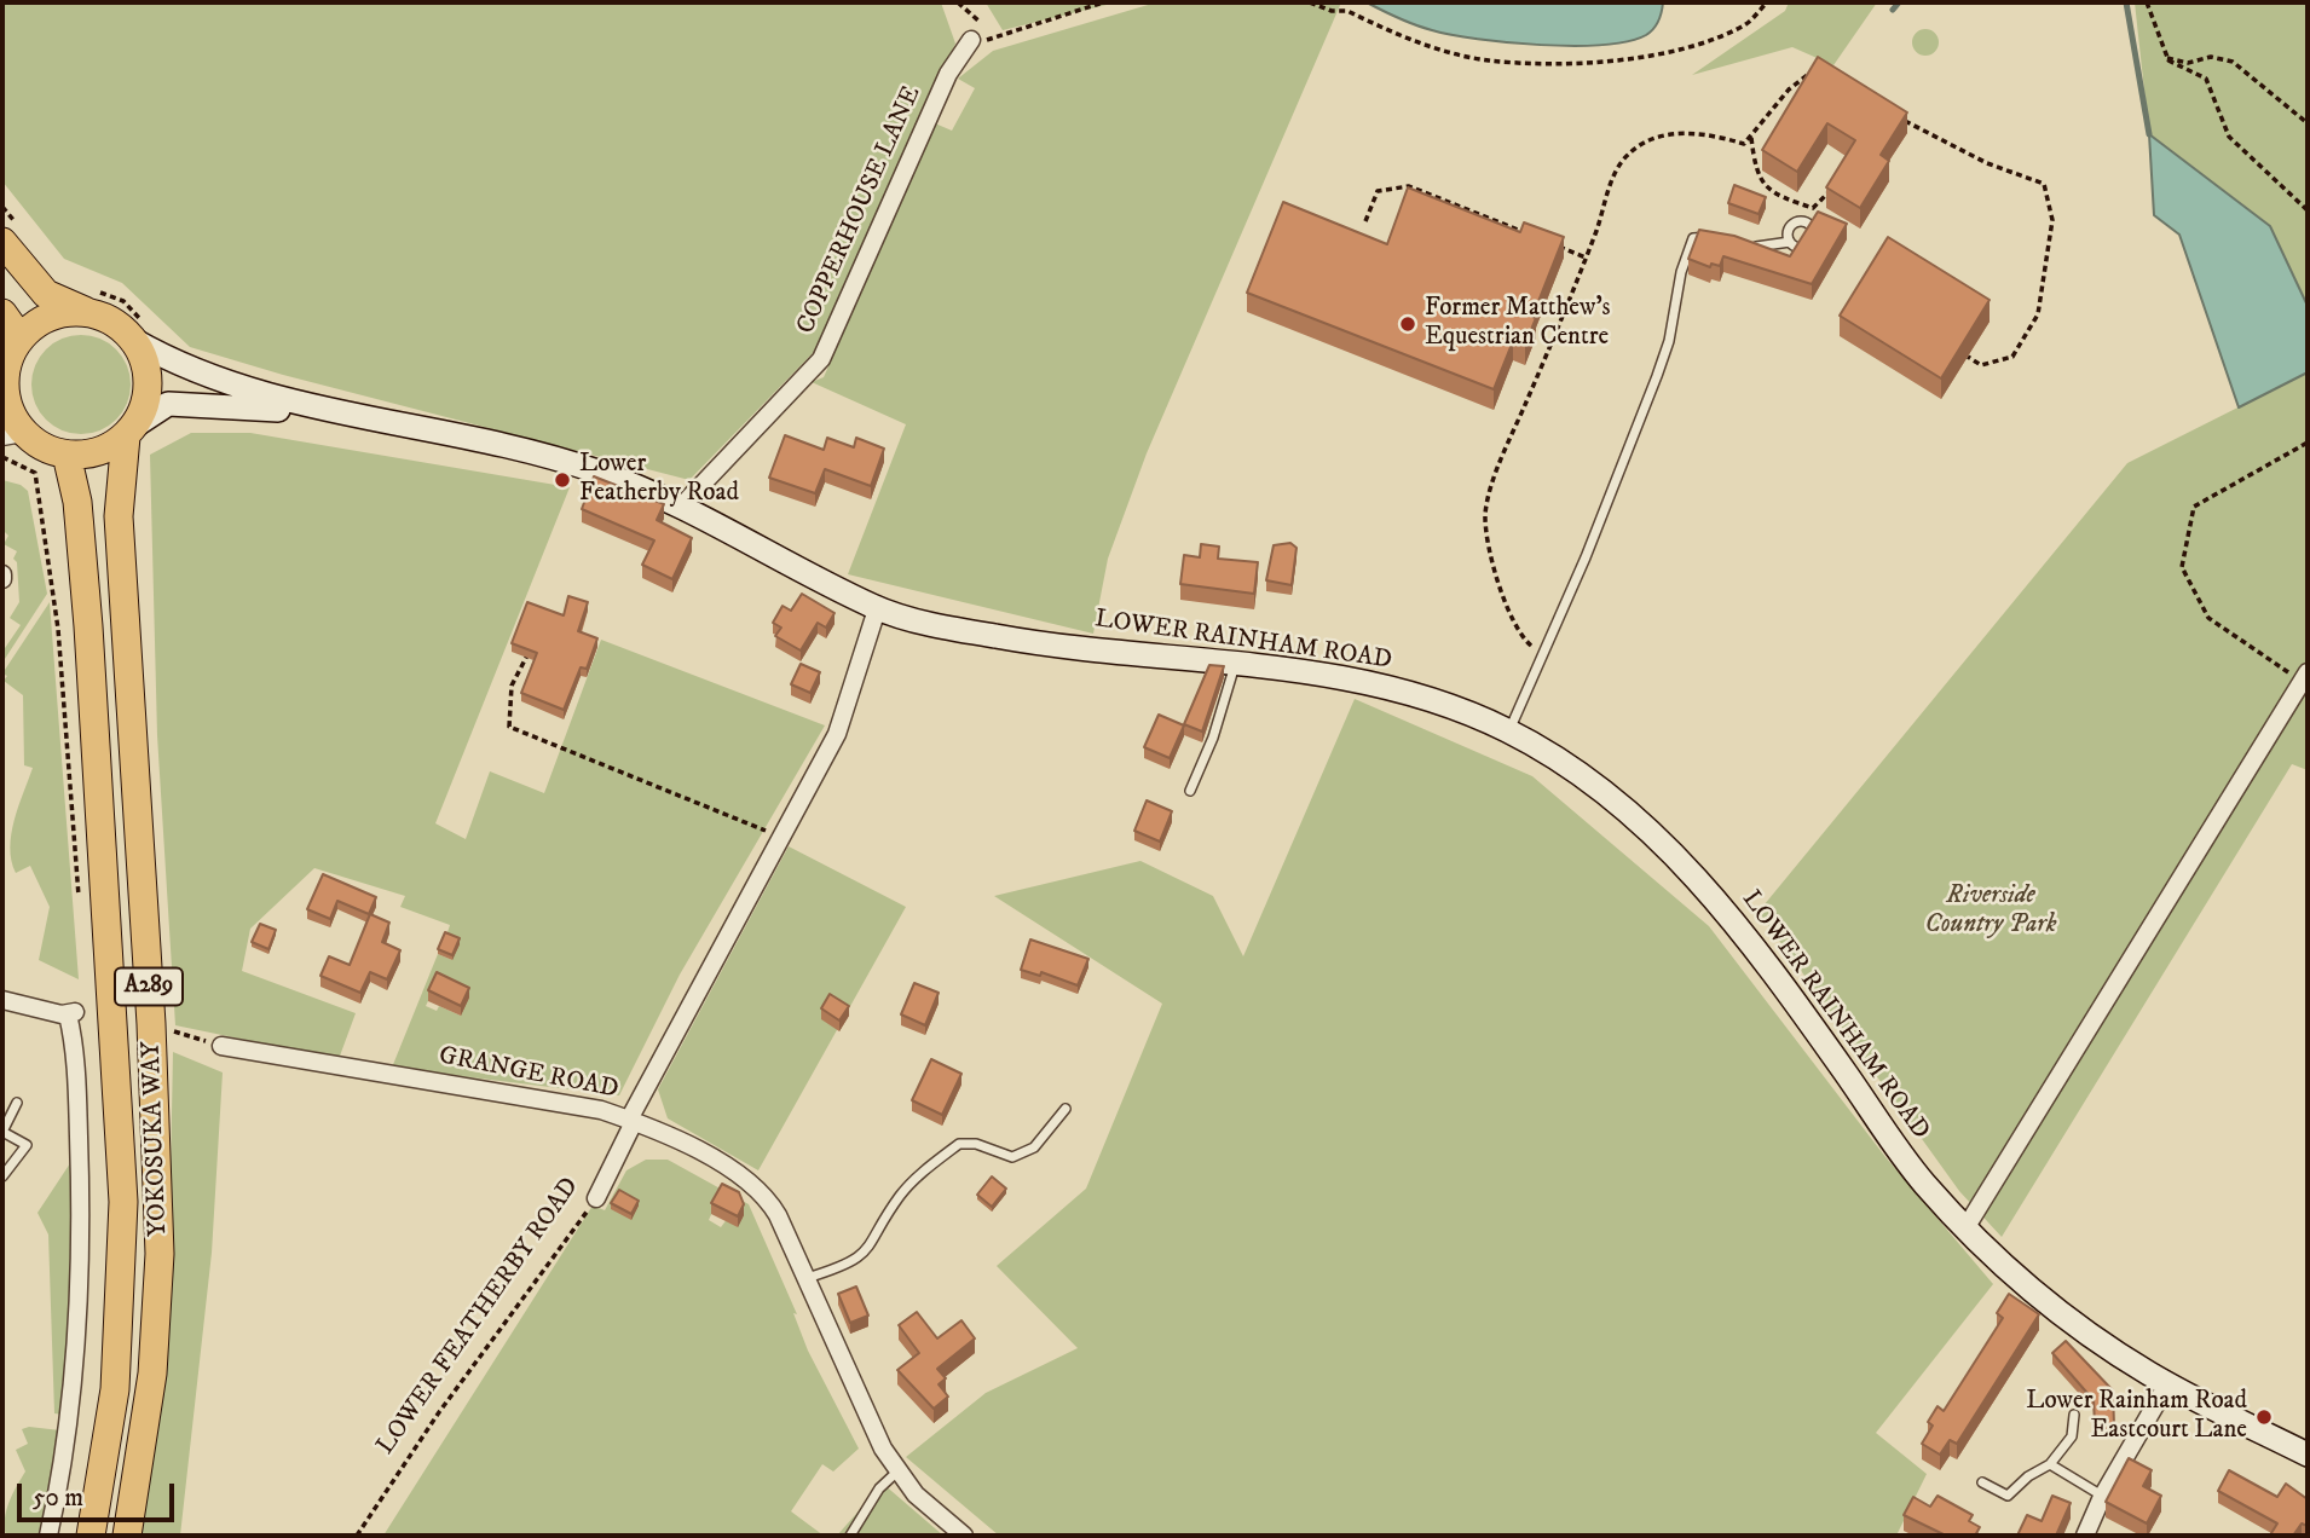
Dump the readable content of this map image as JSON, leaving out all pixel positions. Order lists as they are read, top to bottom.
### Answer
{
  "streets": {
    "main road": ["LOWER RAINHAM ROAD", "A289", "YOKOSUKA WAY"],
    "street": ["COPPERHOUSE LANE", "GRANGE ROAD", "LOWER FEATHERBY ROAD"]
  },
  "crossings": [
    ["COPPERHOUSE LANE", "LOWER RAINHAM ROAD"],
    ["LOWER RAINHAM ROAD", "YOKOSUKA WAY"],
    ["LOWER RAINHAM ROAD", "LOWER FEATHERBY ROAD"],
    ["GRANGE ROAD", "LOWER FEATHERBY ROAD"]
  ],
  "parks": ["Riverside Country Park"],
  "places": ["Former Matthew's Equestrian Centre", "Lower Featherby Road", "Lower Rainham Road Eastcourt Lane"],
  "scale_bar": "50 m"
}
